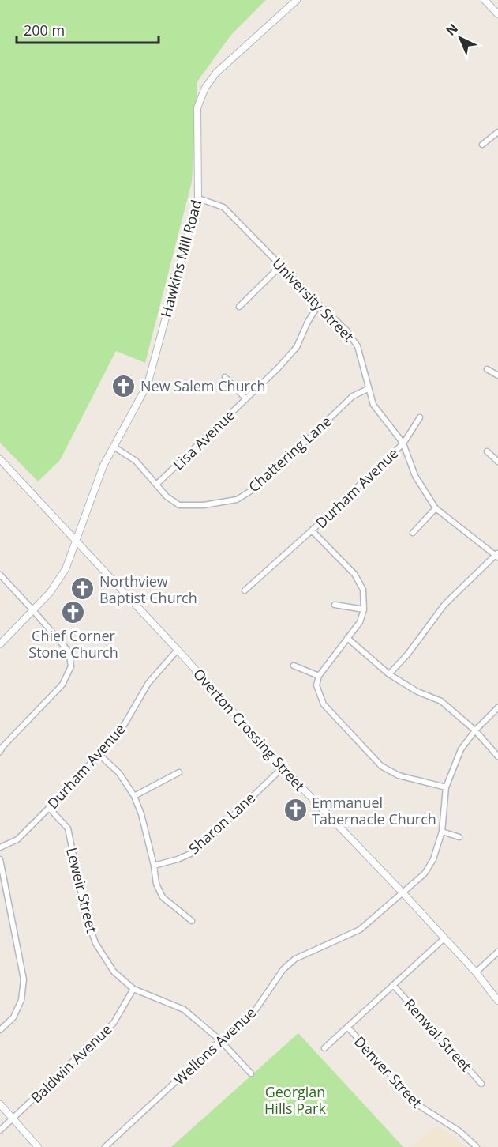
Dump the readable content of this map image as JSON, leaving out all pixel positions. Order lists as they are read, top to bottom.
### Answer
{
  "streets": {
    "street": [
      "Hawkins Mill Road",
      "University Street",
      "Lisa Avenue",
      "Chattering Lane",
      "Durham Avenue",
      "Overton Crossing Street",
      "Sharon Lane",
      "Leweir Street",
      "Renwal Street",
      "Wellons Avenue",
      "Baldwin Avenue",
      "Denver Street"
    ]
  },
  "crossings": [
    ["Hawkins Mill Road", "University Street"],
    ["Hawkins Mill Road", "Chattering Lane"],
    ["Hawkins Mill Road", "Overton Crossing Street"],
    ["University Street", "Lisa Avenue"],
    ["University Street", "Chattering Lane"],
    ["University Street", "Durham Avenue"],
    ["Lisa Avenue", "Chattering Lane"],
    ["Durham Avenue", "Overton Crossing Street"],
    ["Durham Avenue", "Leweir Street"],
    ["Overton Crossing Street", "Sharon Lane"],
    ["Overton Crossing Street", "Wellons Avenue"],
    ["Leweir Street", "Wellons Avenue"],
    ["Leweir Street", "Baldwin Avenue"]
  ],
  "parks": ["Georgian Hills Park"],
  "places": {
    "church": [
      "New Salem Church",
      "Northview Baptist Church",
      "Chief Corner Stone Church",
      "Emmanuel Tabernacle Church"
    ]
  },
  "scale_bar": "200 m",
  "north": "top left"
}
